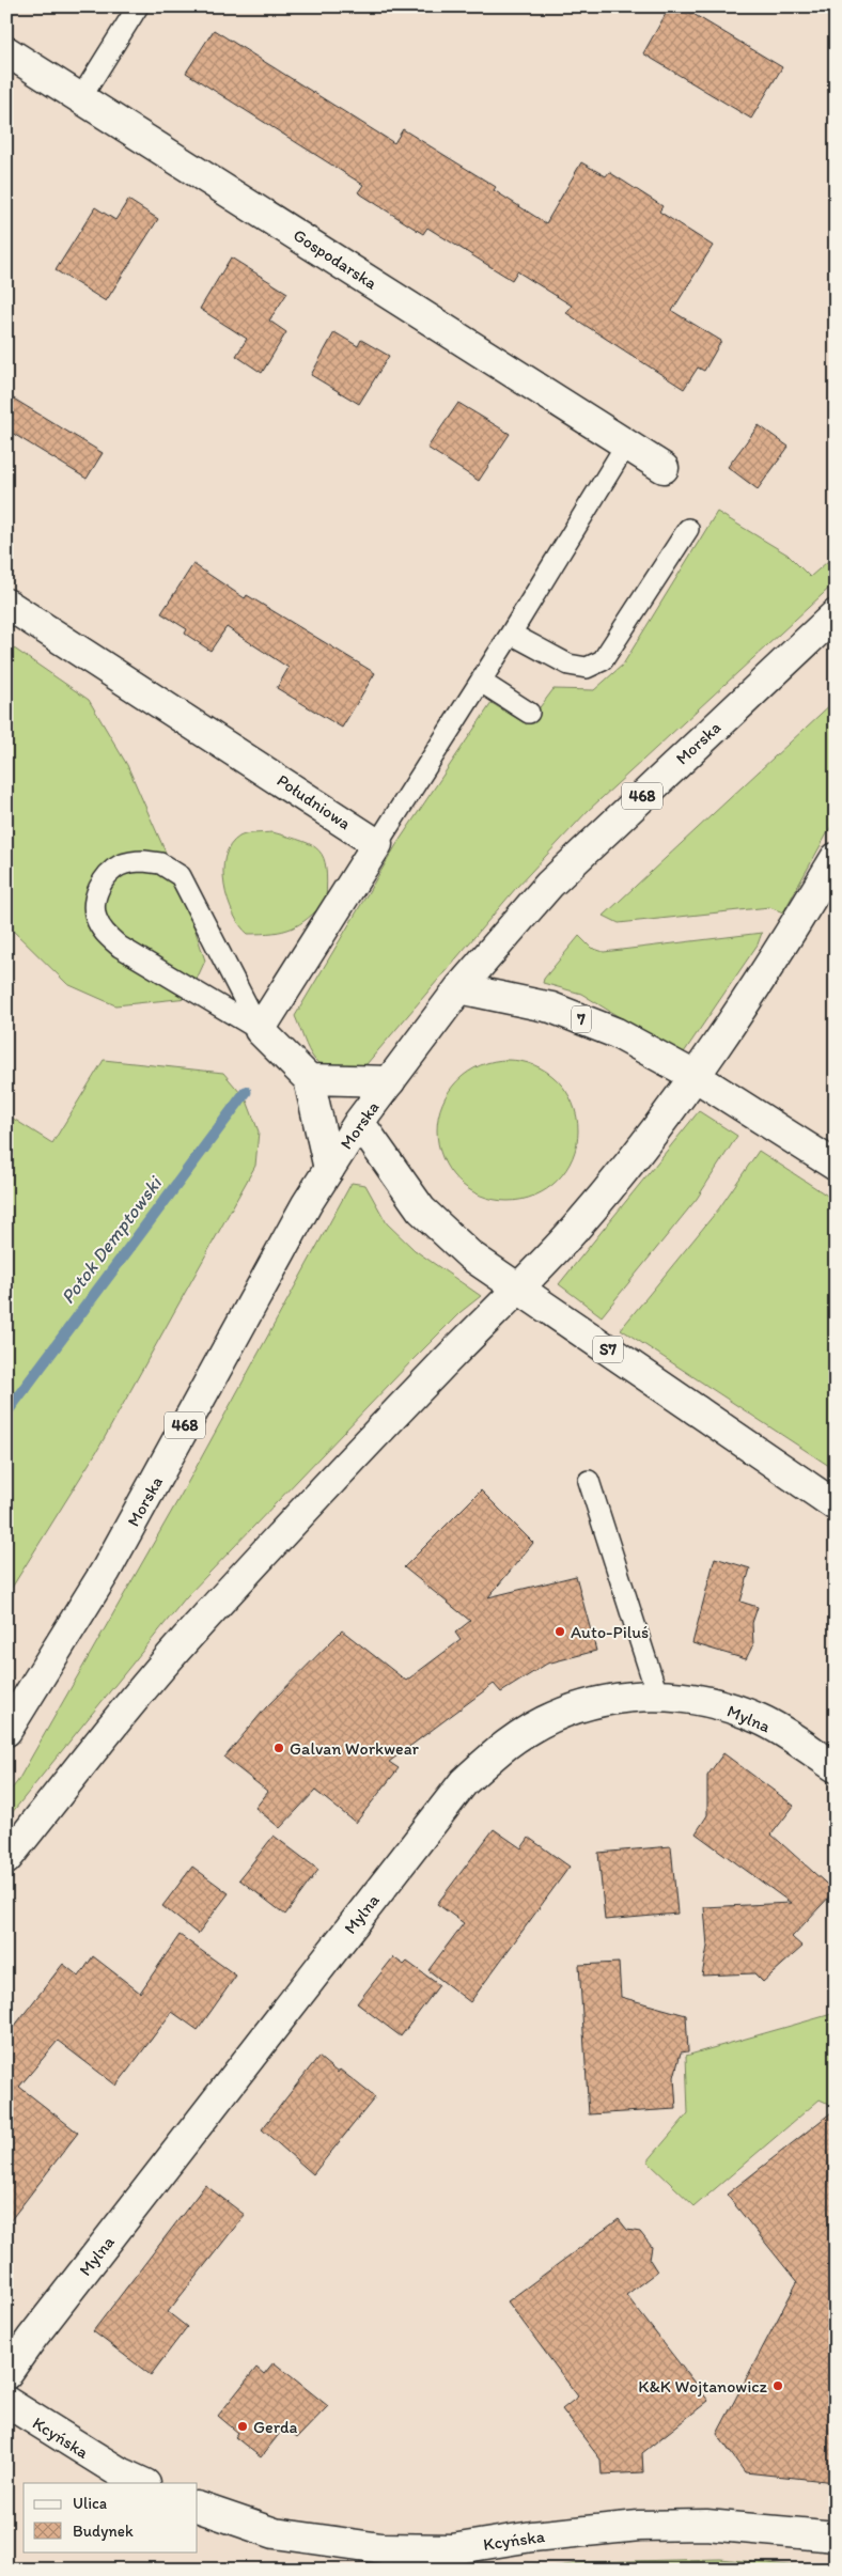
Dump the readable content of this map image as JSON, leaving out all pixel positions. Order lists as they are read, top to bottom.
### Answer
{
  "streets": {
    "main road": [
      "Gospodarska",
      "Morska",
      "468",
      "Południowa",
      "7",
      "S7",
      "Mylna",
      "Kcyńska"
    ]
  },
  "crossings": [
    ["Morska", "7"]
  ],
  "water": ["Potok Demptowski"],
  "places": [
    "Auto-Piluś",
    "Galvan Workwear",
    "K&K Wojtanowicz",
    "Gerda"
  ],
  "legend": ["Ulica", "Budynek"]
}
